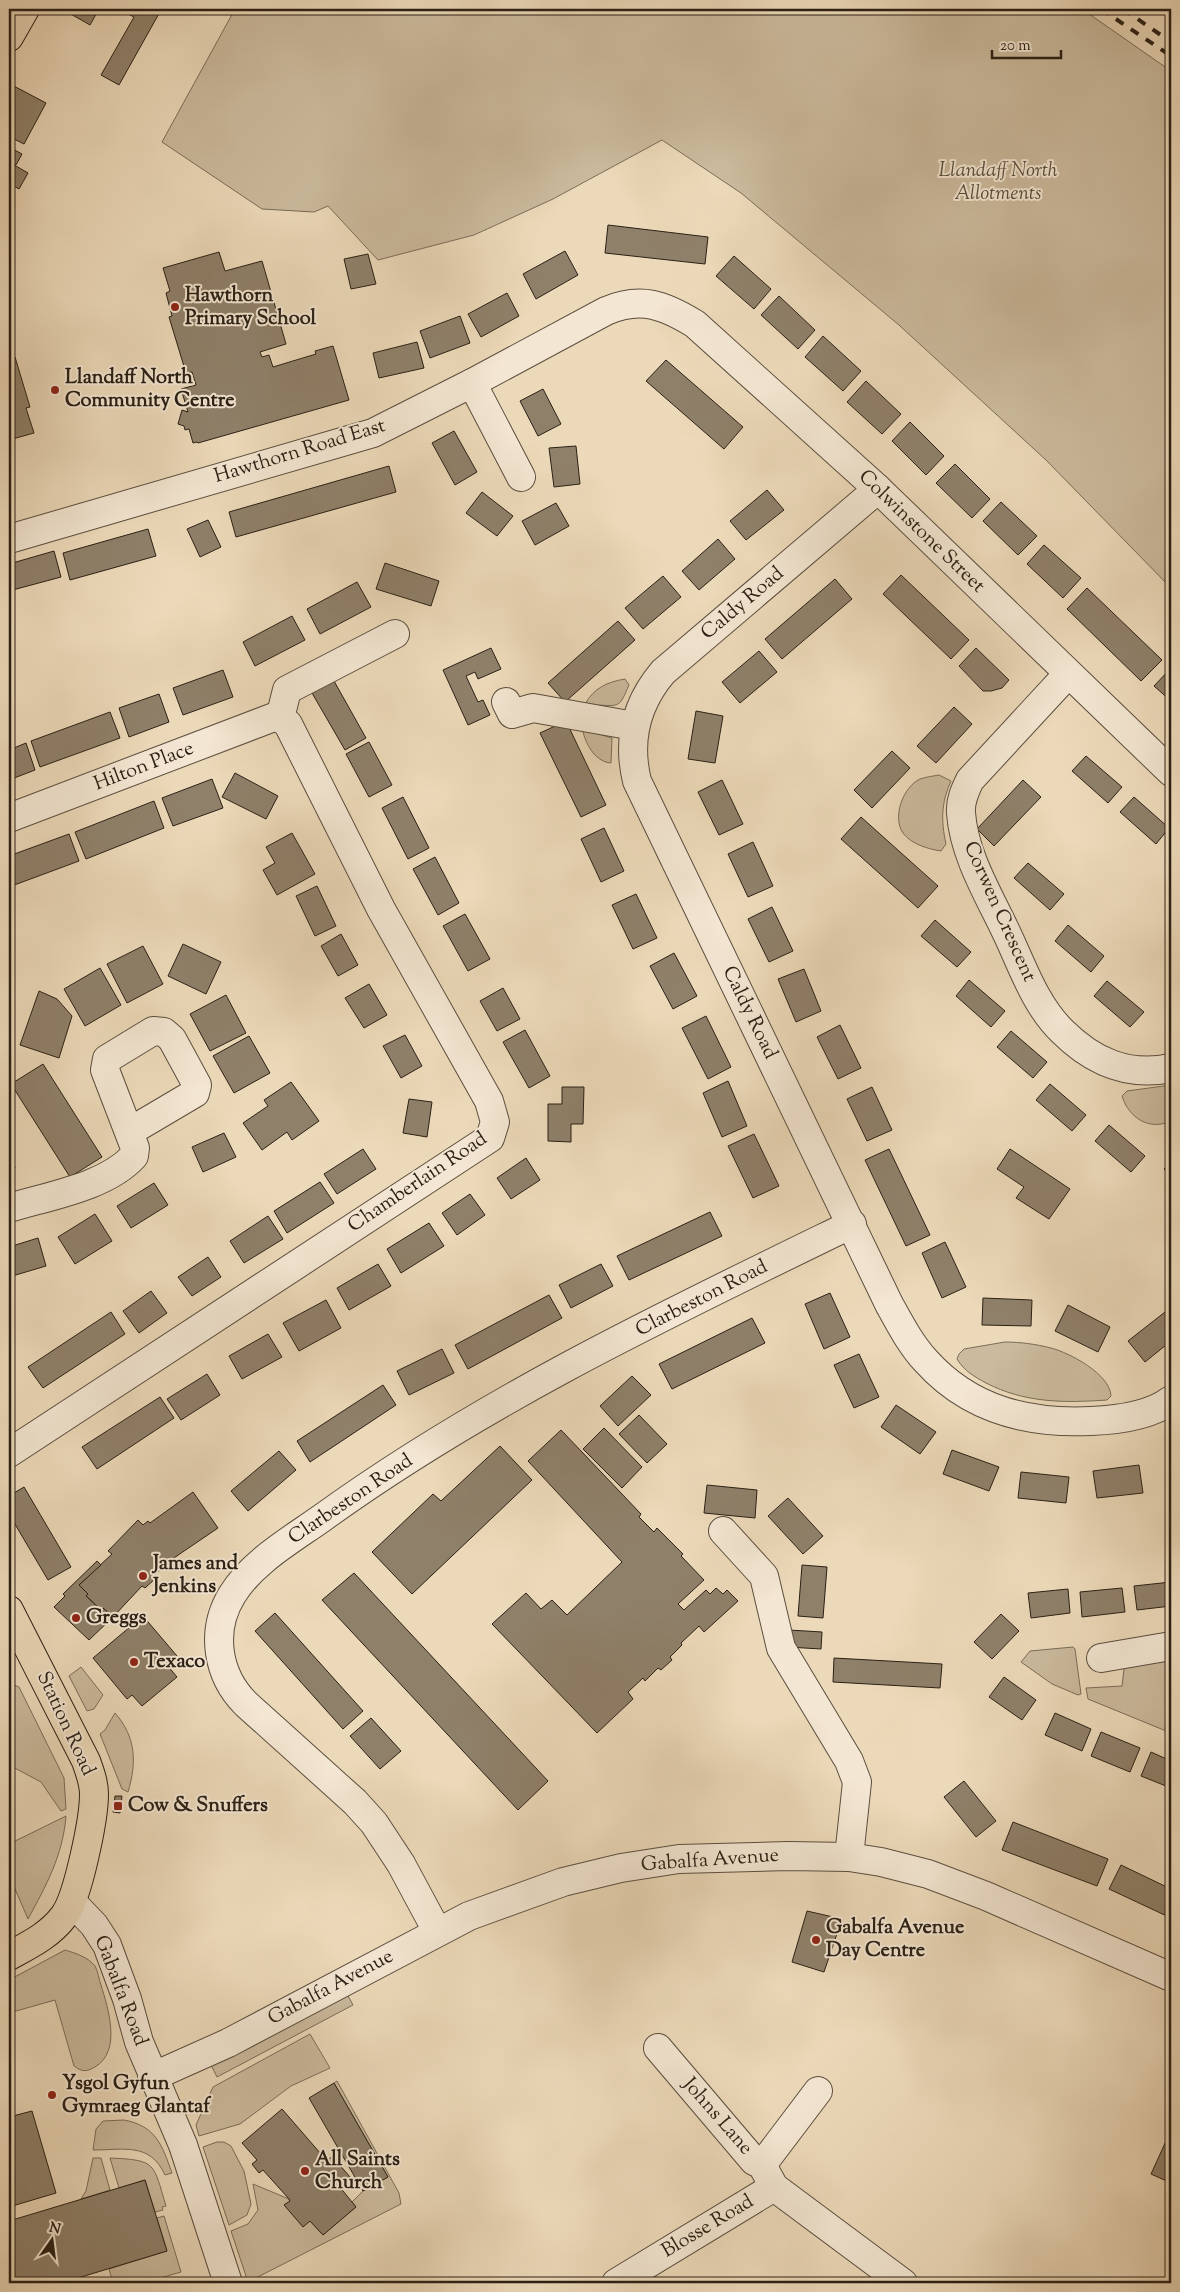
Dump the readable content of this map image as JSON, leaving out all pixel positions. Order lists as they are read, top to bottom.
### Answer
{
  "streets": {
    "main road": ["Station Road"],
    "street": [
      "Hawthorn Road East",
      "Colwinstone Street",
      "Caldy Road",
      "Hilton Place",
      "Corwen Crescent",
      "Chamberlain Road",
      "Clarbeston Road",
      "Gabalfa Avenue",
      "Gabalfa Road",
      "Johns Lane",
      "Blosse Road"
    ]
  },
  "crossings": [
    ["Hawthorn Road East", "Colwinstone Street"],
    ["Colwinstone Street", "Caldy Road"],
    ["Colwinstone Street", "Corwen Crescent"],
    ["Caldy Road", "Clarbeston Road"],
    ["Hilton Place", "Chamberlain Road"],
    ["Clarbeston Road", "Gabalfa Avenue"],
    ["Station Road", "Gabalfa Road"],
    ["Gabalfa Avenue", "Gabalfa Road"],
    ["Johns Lane", "Blosse Road"]
  ],
  "parks": ["Llandaff North Allotments"],
  "places": {
    "other": [
      "Hawthorn Primary School",
      "Llandaff North Community Centre",
      "James and Jenkins",
      "Greggs",
      "Texaco",
      "Gabalfa Avenue Day Centre",
      "Ysgol Gyfun Gymraeg Glantaf",
      "All Saints Church"
    ],
    "transit": ["Cow & Snuffers"]
  },
  "scale_bar": "20 m",
  "north": "top"
}
